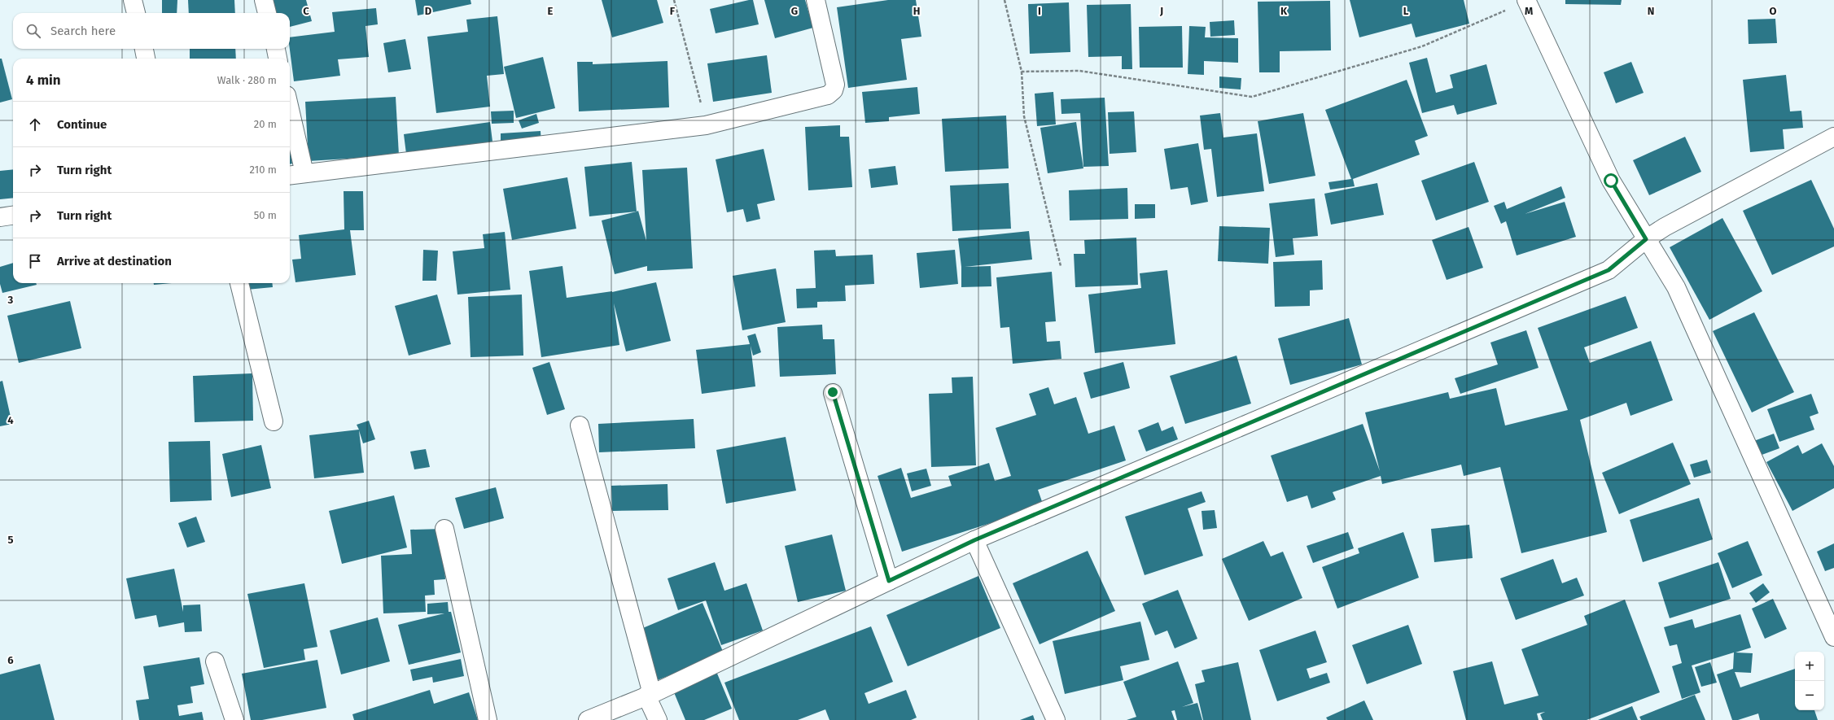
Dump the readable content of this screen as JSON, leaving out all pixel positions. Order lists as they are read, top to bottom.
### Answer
{
  "page": {
    "search": "Search here",
    "heading": ["4 min", "Walk · 280 m"],
    "list": [
      ["Continue", "20 m"],
      ["Turn right", "210 m"],
      ["Turn right", "50 m"],
      "Arrive at destination"
    ],
    "map_buttons": ["+", "−"]
  },
  "grid": {
    "columns": [
      "C",
      "D",
      "E",
      "F",
      "G",
      "H",
      "I",
      "J",
      "K",
      "L",
      "M",
      "N",
      "O"
    ],
    "rows": [
      "3",
      "4",
      "5",
      "6"
    ]
  }
}
